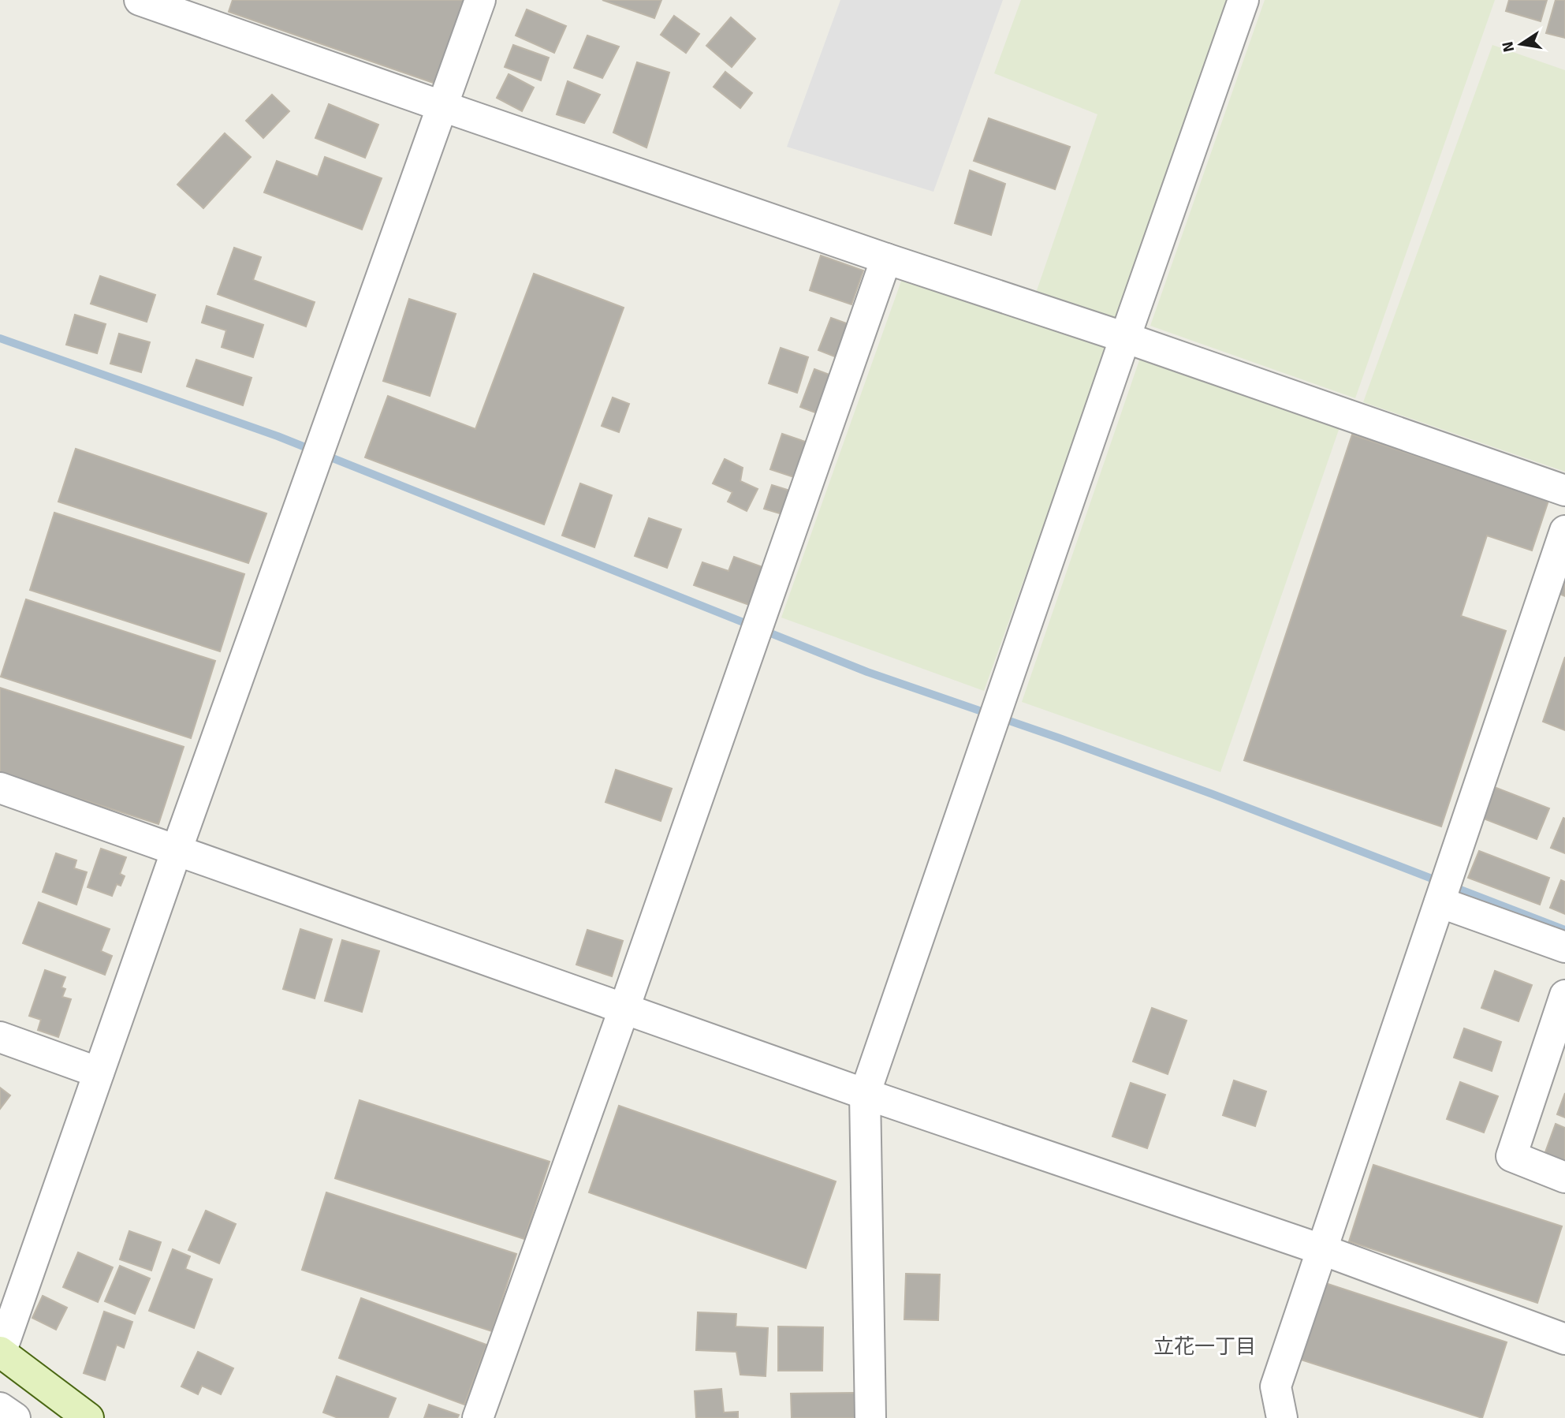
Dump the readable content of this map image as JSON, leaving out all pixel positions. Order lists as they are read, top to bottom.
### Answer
{
  "districts": ["立花一丁目"],
  "north": "left"
}
